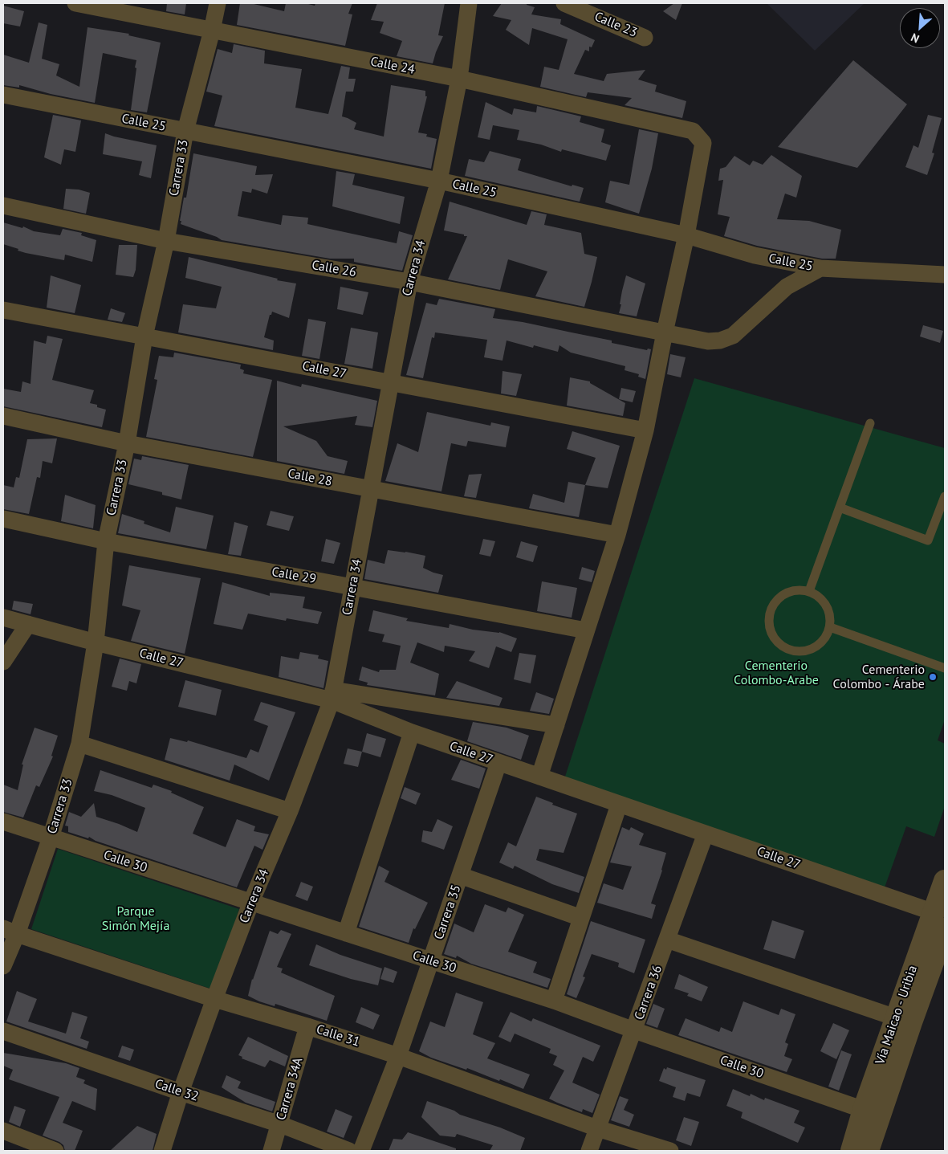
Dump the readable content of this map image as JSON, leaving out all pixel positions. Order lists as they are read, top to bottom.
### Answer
{
  "streets": {
    "street": [
      "Calle 23",
      "Calle 24",
      "Calle 25",
      "Carrera 33",
      "Carrera 34",
      "Calle 26",
      "Calle 27",
      "Calle 28",
      "Calle 29",
      "Calle 30",
      "Carrera 35",
      "Carrera 36",
      "Vía Maicao - Uribia",
      "Calle 31",
      "Carrera 34A",
      "Calle 32"
    ]
  },
  "crossings": [
    ["Calle 24", "Calle 25"],
    ["Calle 24", "Carrera 33"],
    ["Calle 24", "Carrera 34"],
    ["Calle 25", "Carrera 33"],
    ["Calle 25", "Carrera 34"],
    ["Calle 25", "Calle 26"],
    ["Carrera 33", "Calle 26"],
    ["Carrera 33", "Calle 27"],
    ["Carrera 33", "Calle 28"],
    ["Carrera 33", "Calle 29"],
    ["Carrera 33", "Calle 30"],
    ["Carrera 33", "Calle 31"],
    ["Carrera 34", "Calle 26"],
    ["Carrera 34", "Calle 27"],
    ["Carrera 34", "Calle 28"],
    ["Carrera 34", "Calle 29"],
    ["Carrera 34", "Calle 30"],
    ["Carrera 34", "Calle 31"],
    ["Carrera 34", "Calle 32"],
    ["Calle 27", "Carrera 35"],
    ["Calle 27", "Carrera 36"],
    ["Calle 27", "Vía Maicao - Uribia"],
    ["Calle 30", "Carrera 35"],
    ["Calle 30", "Carrera 36"],
    ["Calle 30", "Vía Maicao - Uribia"],
    ["Carrera 35", "Calle 31"],
    ["Carrera 36", "Calle 31"],
    ["Calle 31", "Carrera 34A"],
    ["Carrera 34A", "Calle 32"]
  ],
  "parks": ["Cementerio Colombo-Arabe", "Parque Simón Mejía"],
  "places": ["Cementerio Colombo - Árabe"],
  "north": "bottom left"
}
